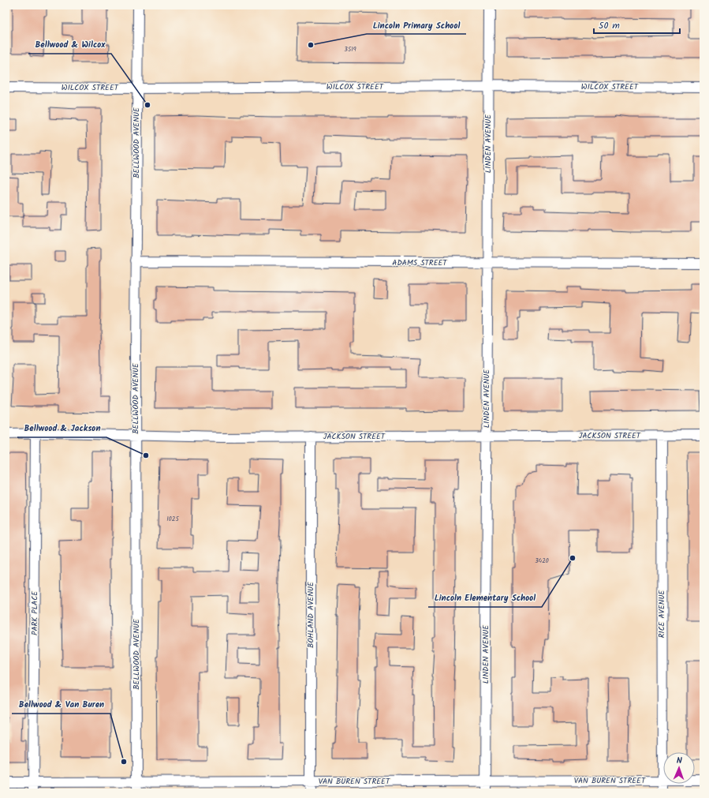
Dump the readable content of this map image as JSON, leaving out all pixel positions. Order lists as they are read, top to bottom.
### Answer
{
  "streets": {
    "street": [
      "WILCOX STREET",
      "BELLWOOD AVENUE",
      "LINDEN AVENUE",
      "ADAMS STREET",
      "JACKSON STREET",
      "PARK PLACE",
      "RICE AVENUE",
      "BOHLAND AVENUE",
      "VAN BUREN STREET"
    ]
  },
  "crossings": [
    ["WILCOX STREET", "BELLWOOD AVENUE"],
    ["WILCOX STREET", "LINDEN AVENUE"],
    ["BELLWOOD AVENUE", "ADAMS STREET"],
    ["BELLWOOD AVENUE", "JACKSON STREET"],
    ["BELLWOOD AVENUE", "VAN BUREN STREET"],
    ["LINDEN AVENUE", "ADAMS STREET"],
    ["LINDEN AVENUE", "JACKSON STREET"],
    ["LINDEN AVENUE", "VAN BUREN STREET"],
    ["JACKSON STREET", "PARK PLACE"],
    ["JACKSON STREET", "RICE AVENUE"],
    ["JACKSON STREET", "BOHLAND AVENUE"],
    ["PARK PLACE", "VAN BUREN STREET"],
    ["RICE AVENUE", "VAN BUREN STREET"],
    ["BOHLAND AVENUE", "VAN BUREN STREET"]
  ],
  "places": [
    "Lincoln Primary School",
    "Bellwood & Wilcox",
    "Bellwood & Jackson",
    "Lincoln Elementary School",
    "Bellwood & Van Buren"
  ],
  "house_numbers": ["3519", "1025", "3420"],
  "scale_bar": "50 m",
  "north": "top"
}
